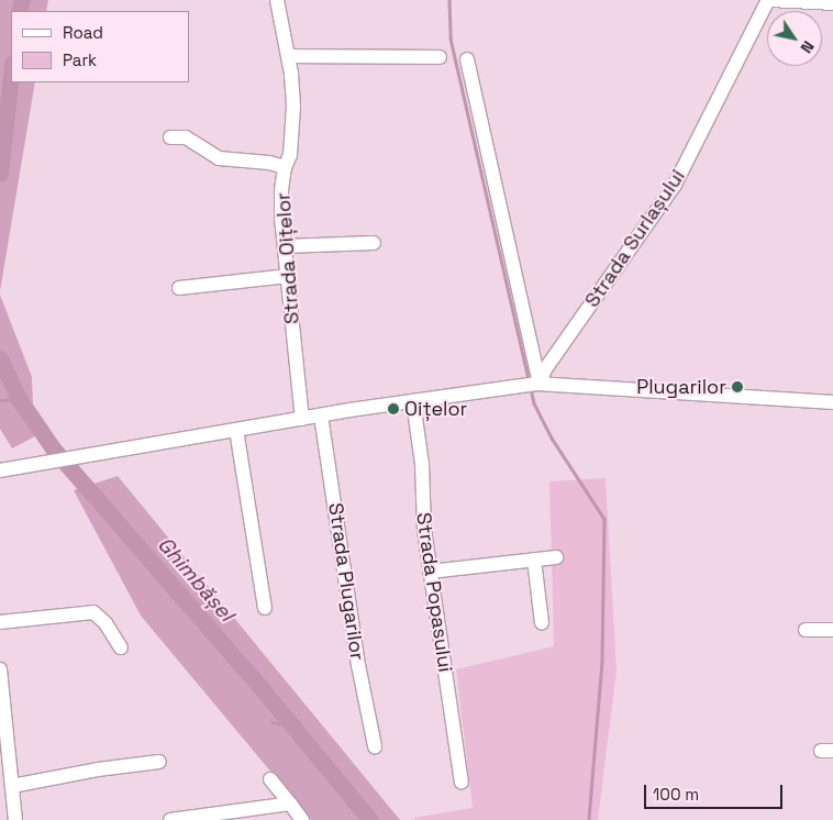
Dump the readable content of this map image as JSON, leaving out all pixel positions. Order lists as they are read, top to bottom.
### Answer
{
  "streets": {
    "street": [
      "Strada Surlașului",
      "Strada Oițelor",
      "Strada Plugarilor",
      "Strada Popasului"
    ]
  },
  "water": ["Ghimbășel"],
  "places": ["Plugarilor", "Oițelor"],
  "legend": ["Road", "Park"],
  "scale_bar": "100 m",
  "north": "bottom right"
}
